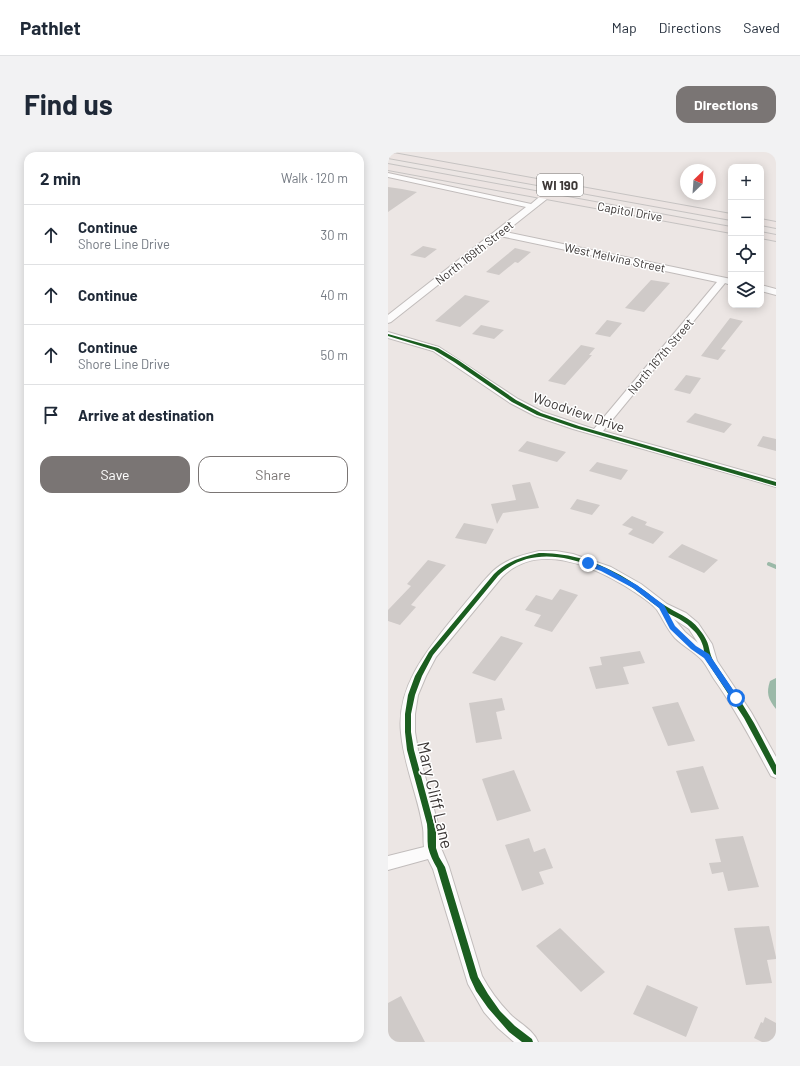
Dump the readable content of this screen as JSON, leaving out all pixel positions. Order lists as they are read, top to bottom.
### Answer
{
  "streets": {
    "main road": ["WI 190", "Capitol Drive"],
    "street": [
      "North 169th Street",
      "West Melvina Street",
      "North 167th Street",
      "Woodview Drive",
      "Mary Cliff Lane"
    ]
  },
  "crossings": [
    ["Capitol Drive", "North 169th Street"],
    ["North 169th Street", "West Melvina Street"],
    ["West Melvina Street", "North 167th Street"],
    ["North 167th Street", "Woodview Drive"]
  ],
  "north": "top right",
  "page": {
    "header": "Pathlet",
    "nav": ["Map", "Directions", "Saved"],
    "buttons": [
      "Directions",
      ["Save", "Share"]
    ],
    "title": "Find us",
    "heading": ["2 min", "Walk · 120 m"],
    "map_buttons": ["+", "−"],
    "list": [
      ["Continue", "Shore Line Drive", "30 m"],
      ["Continue", "40 m"],
      ["Continue", "Shore Line Drive", "50 m"],
      "Arrive at destination"
    ]
  }
}
